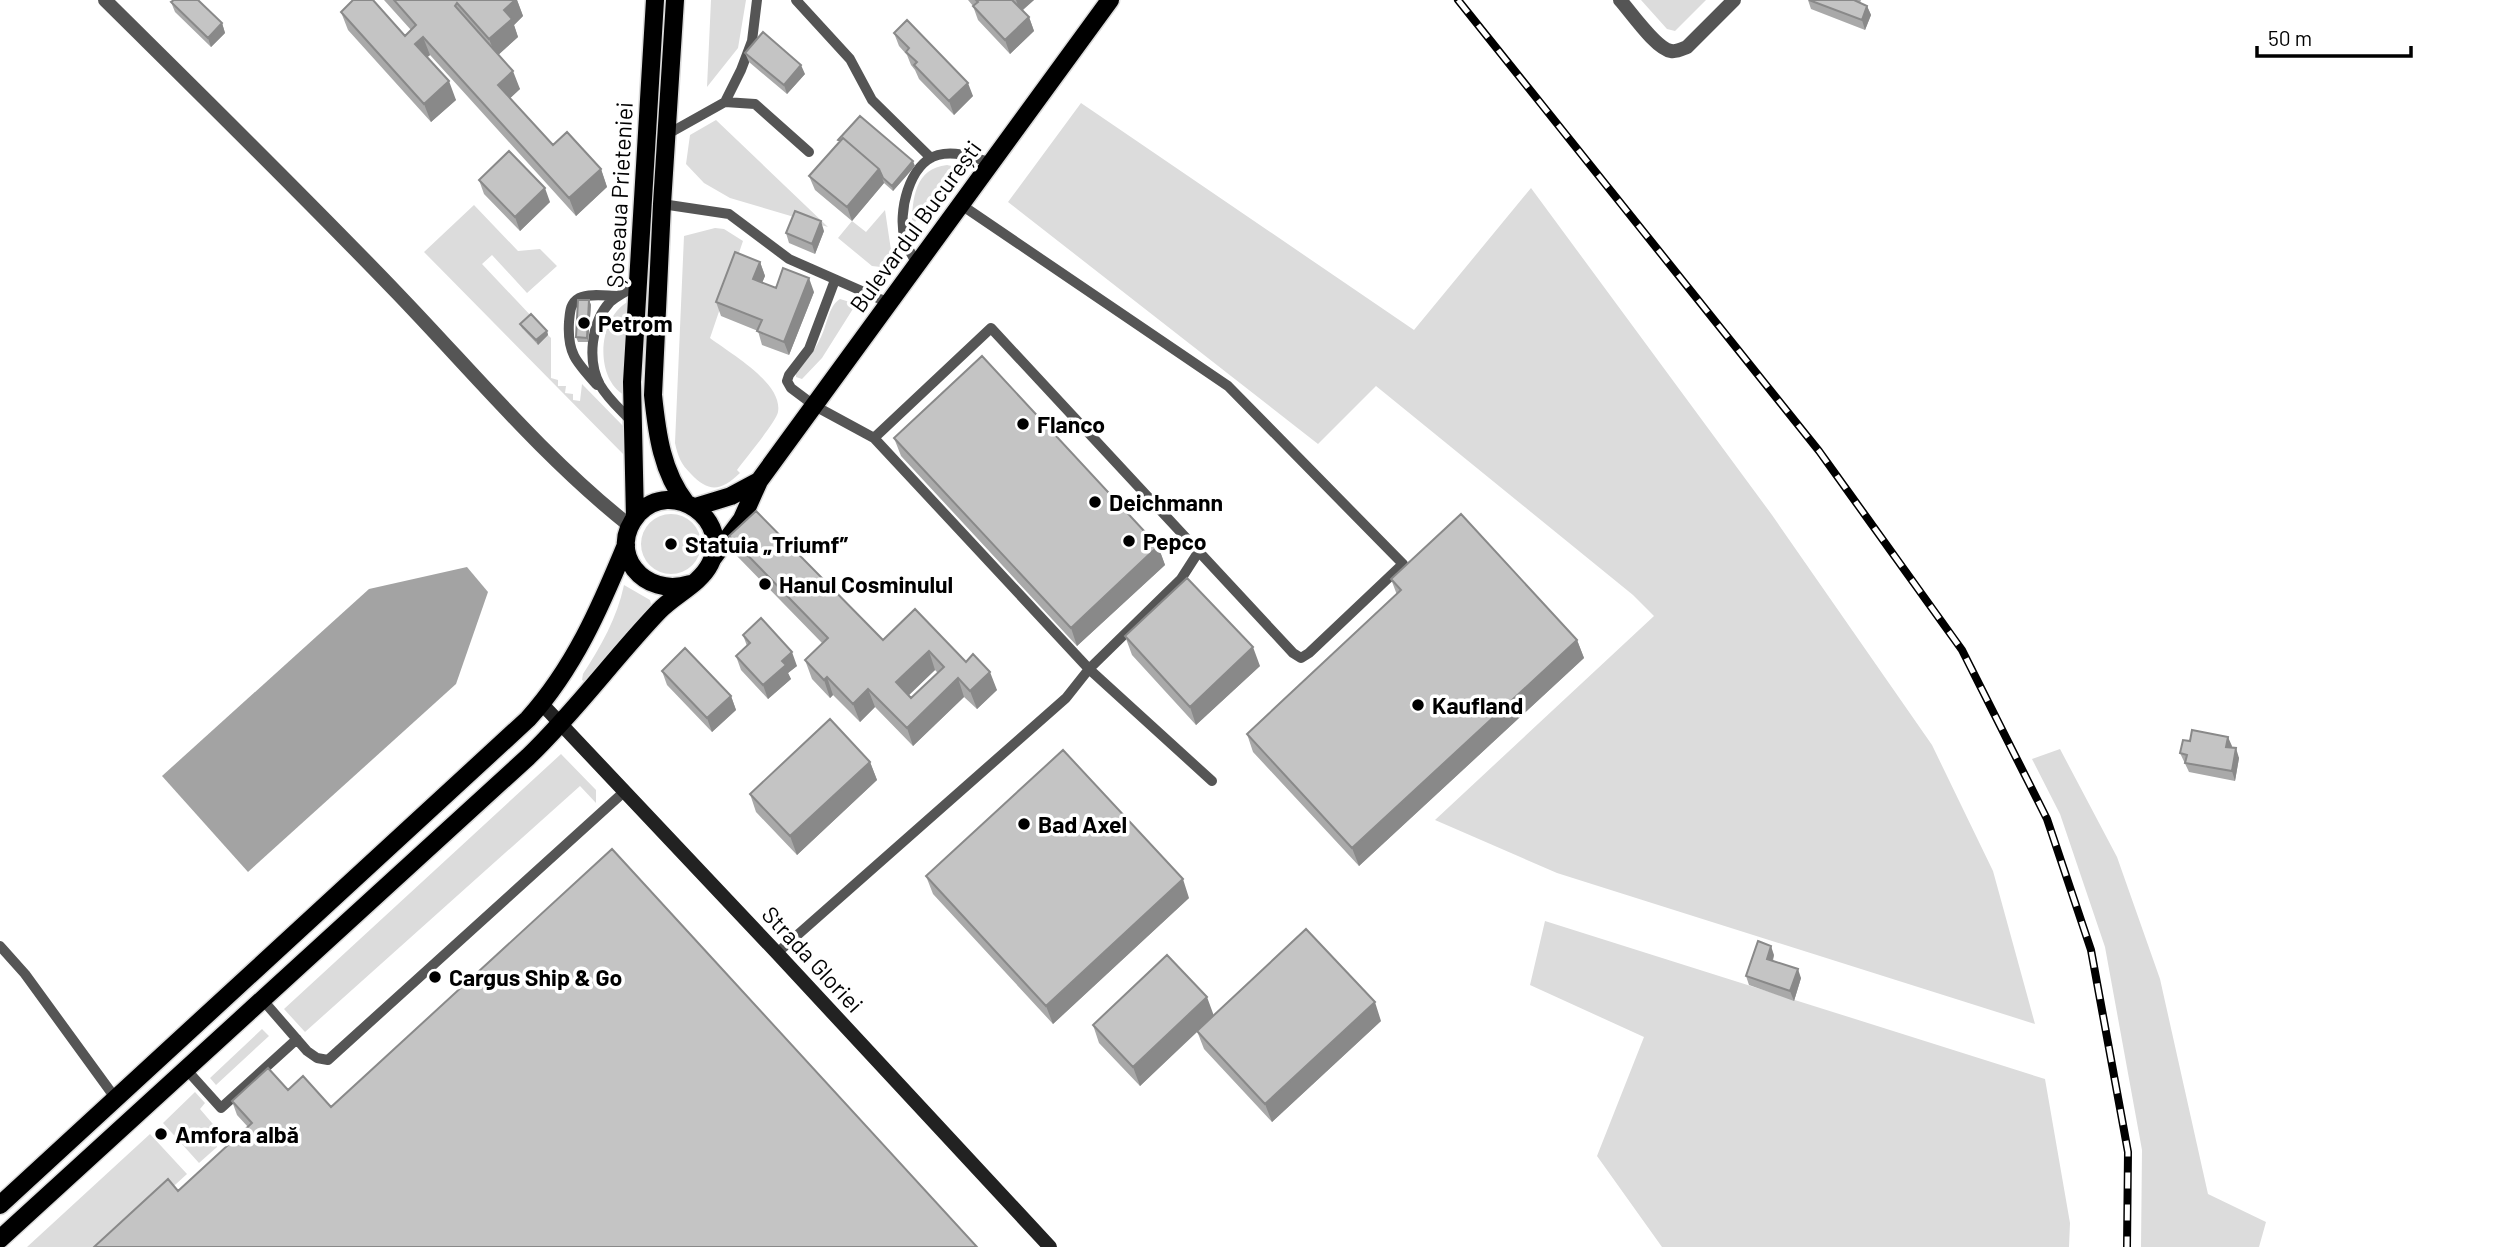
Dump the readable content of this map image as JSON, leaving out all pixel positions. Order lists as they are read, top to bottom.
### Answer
{
  "streets": {
    "main road": ["Șoseaua Prieteniei", "Bulevardul București", "Strada Gloriei"]
  },
  "places": [
    "Petrom",
    "Flanco",
    "Deichmann",
    "Pepco",
    "Statuia „Triumf”",
    "Hanul Cosminulul",
    "Kaufland",
    "Bad Axel",
    "Cargus Ship & Go",
    "Amfora albă"
  ],
  "scale_bar": "50 m"
}
